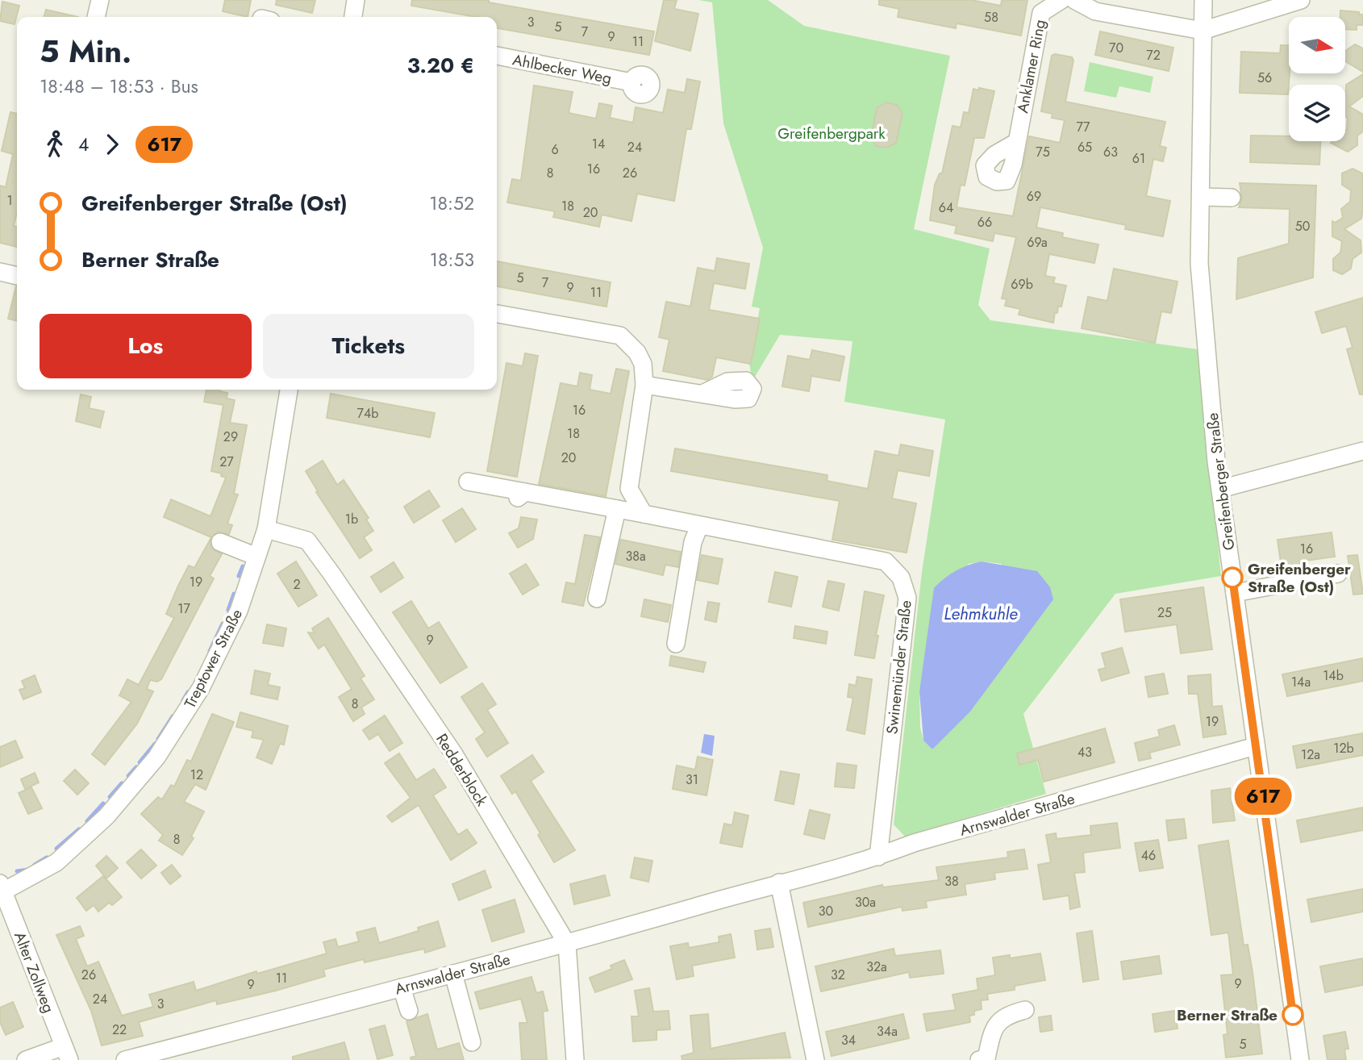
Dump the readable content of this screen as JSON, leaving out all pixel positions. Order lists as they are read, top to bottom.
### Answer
{
  "streets": {
    "street": [
      "Anklamer Ring",
      "Ahlbecker Weg",
      "Greifenberger Straße",
      "Treptower Straße",
      "Swinemünder Straße",
      "Redderblock",
      "Arnswalder Straße",
      "Alter Zollweg"
    ]
  },
  "crossings": [
    ["Greifenberger Straße", "Arnswalder Straße"],
    ["Treptower Straße", "Redderblock"],
    ["Treptower Straße", "Alter Zollweg"],
    ["Swinemünder Straße", "Arnswalder Straße"],
    ["Redderblock", "Arnswalder Straße"]
  ],
  "water": ["Lehmkuhle"],
  "parks": ["Greifenbergpark"],
  "places": ["Greifenberger Straße (Ost)", "Berner Straße"],
  "lines": ["bus line 617"],
  "house_numbers": [
    "58",
    "3",
    "5",
    "7",
    "9",
    "11",
    "70",
    "72",
    "56",
    "77",
    "14",
    "24",
    "65",
    "6",
    "75",
    "63",
    "61",
    "16",
    "8",
    "26",
    "69",
    "1",
    "18",
    "64",
    "20",
    "66",
    "50",
    "69a",
    "5",
    "7",
    "69b",
    "9",
    "11",
    "16",
    "74b",
    "18",
    "29",
    "20",
    "27",
    "1b",
    "16",
    "38a",
    "19",
    "2",
    "17",
    "25",
    "9",
    "14b",
    "14a",
    "8",
    "19",
    "12b",
    "43",
    "12a",
    "12",
    "31",
    "8",
    "46",
    "38",
    "30a",
    "30",
    "32a",
    "26",
    "32",
    "11",
    "9",
    "9",
    "24",
    "3",
    "22",
    "34a",
    "34",
    "5"
  ],
  "north": "right",
  "page": {
    "on_map": "617",
    "heading": ["5 Min.", "18:48 – 18:53 · Bus", "3.20 €"],
    "legs": ["4", "617"],
    "list": [
      {
        "name": "Greifenberger Straße (Ost)",
        "value": "18:52"
      },
      {
        "name": "Berner Straße",
        "value": "18:53"
      }
    ],
    "buttons": ["Los", "Tickets"]
  }
}
